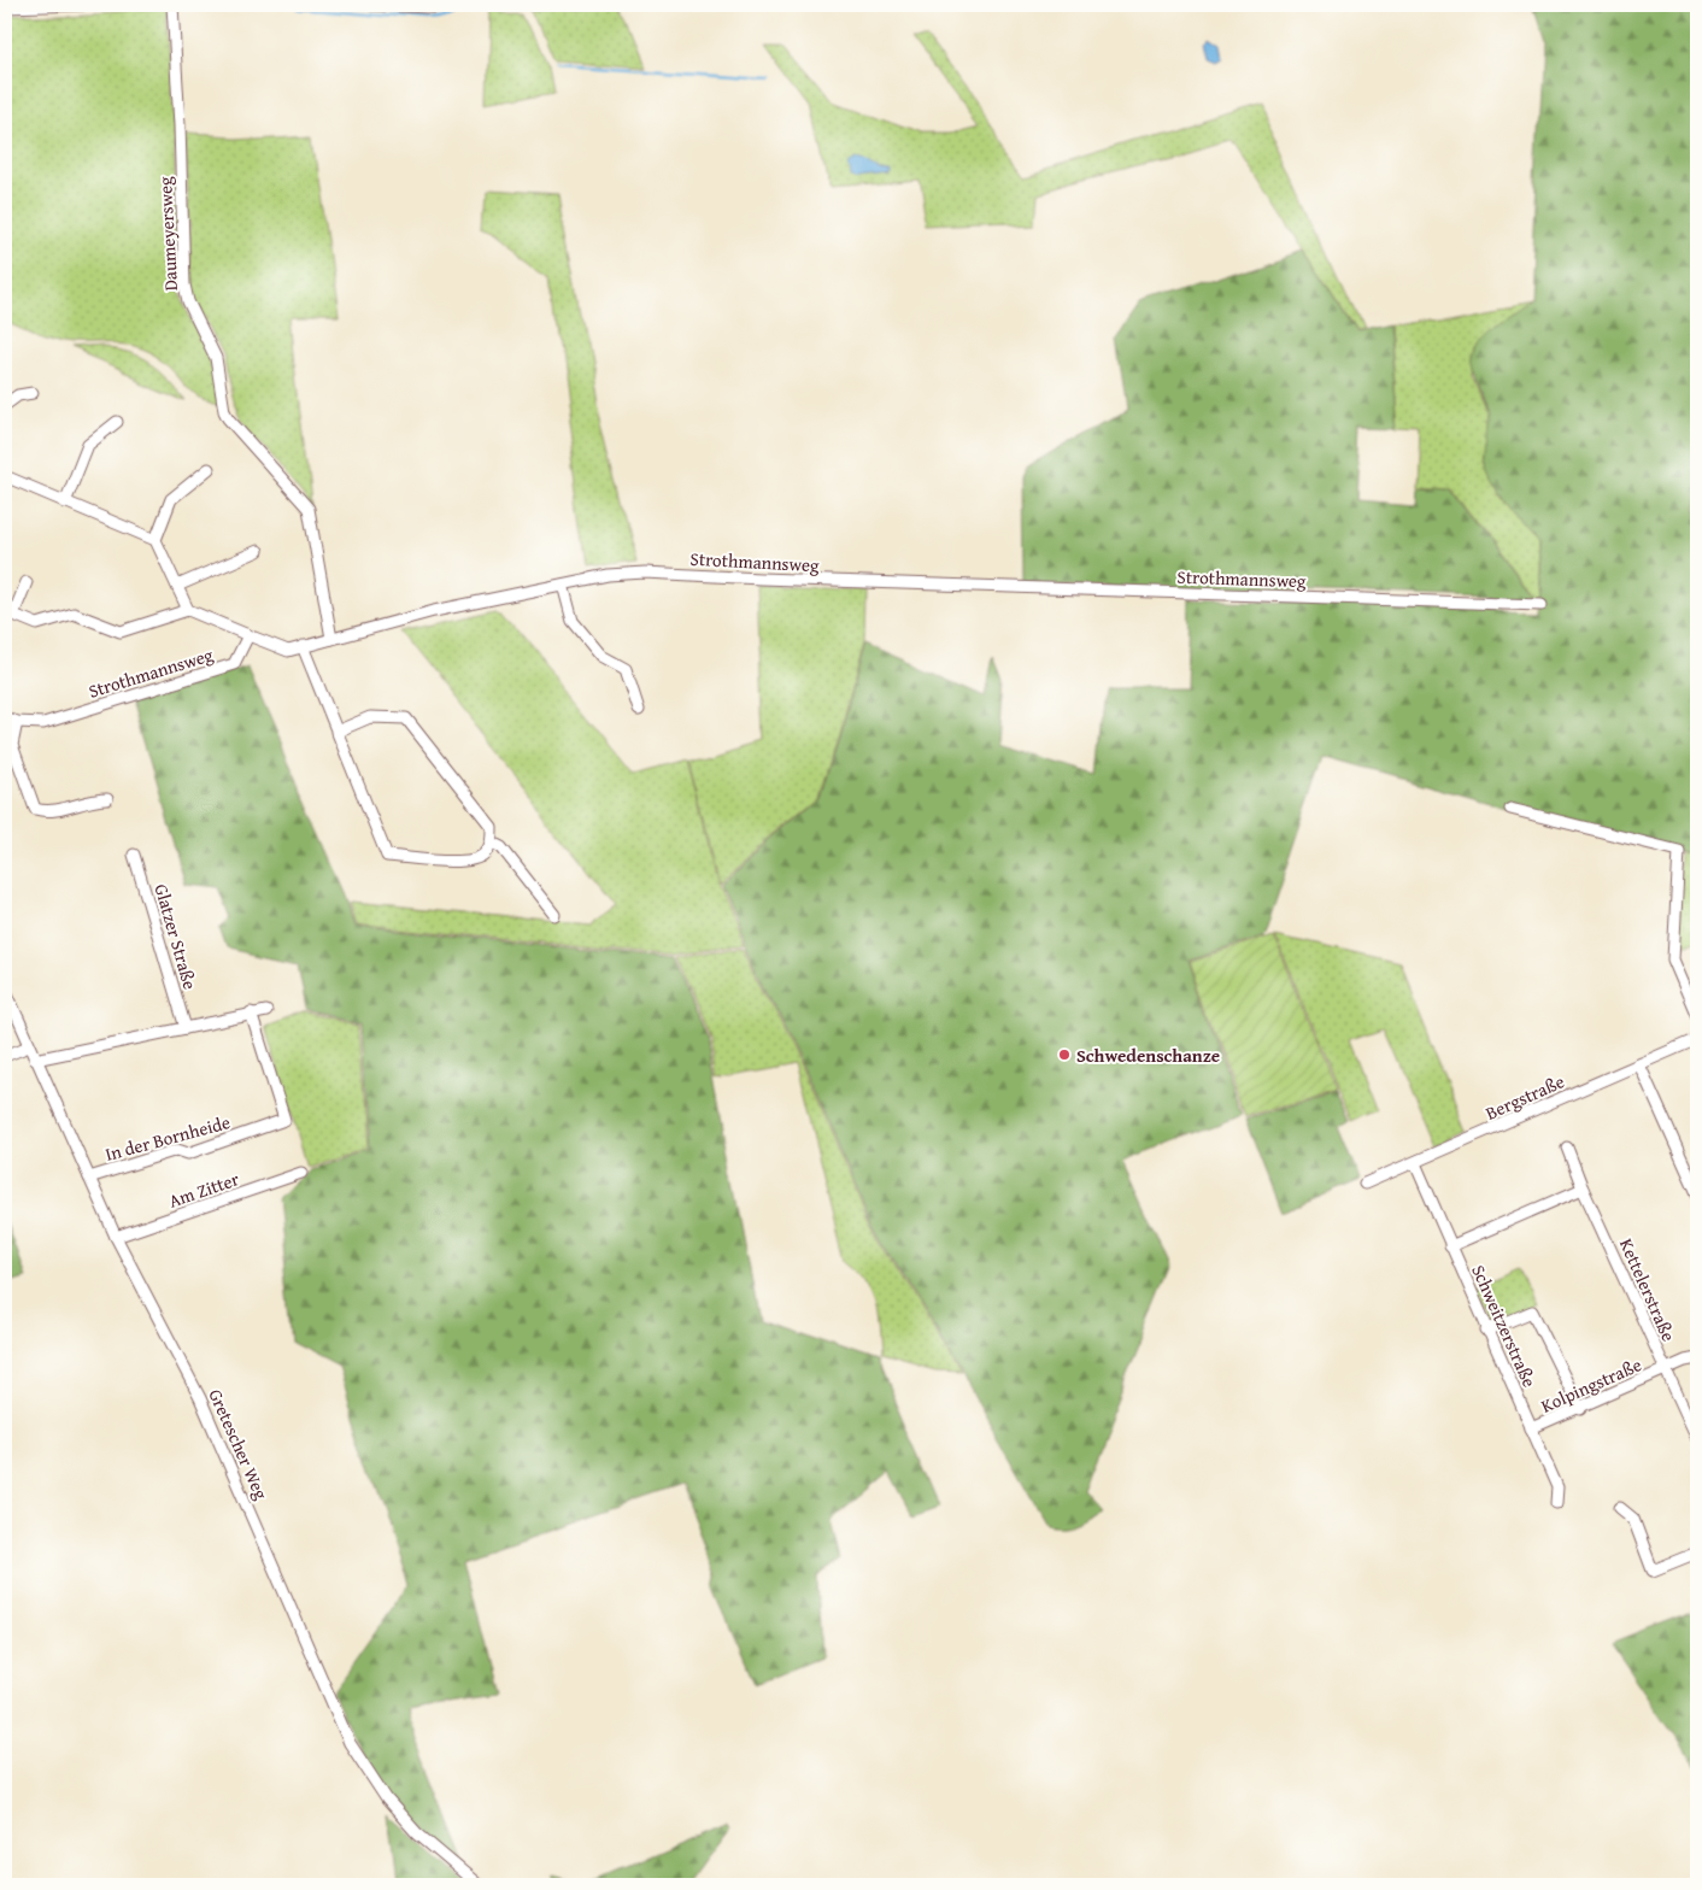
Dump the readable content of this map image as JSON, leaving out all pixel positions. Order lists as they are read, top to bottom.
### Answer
{
  "streets": {
    "street": [
      "Daumeyersweg",
      "Strothmannsweg",
      "Glatzer Straße",
      "Bergstraße",
      "In der Bornheide",
      "Am Zitter",
      "Kettelerstraße",
      "Schweitzerstraße",
      "Kolpingstraße",
      "Gretescher Weg"
    ]
  },
  "crossings": [
    ["Daumeyersweg", "Strothmannsweg"],
    ["Bergstraße", "Schweitzerstraße"],
    ["In der Bornheide", "Gretescher Weg"],
    ["Am Zitter", "Gretescher Weg"],
    ["Kettelerstraße", "Kolpingstraße"],
    ["Schweitzerstraße", "Kolpingstraße"]
  ],
  "places": ["Schwedenschanze"]
}
